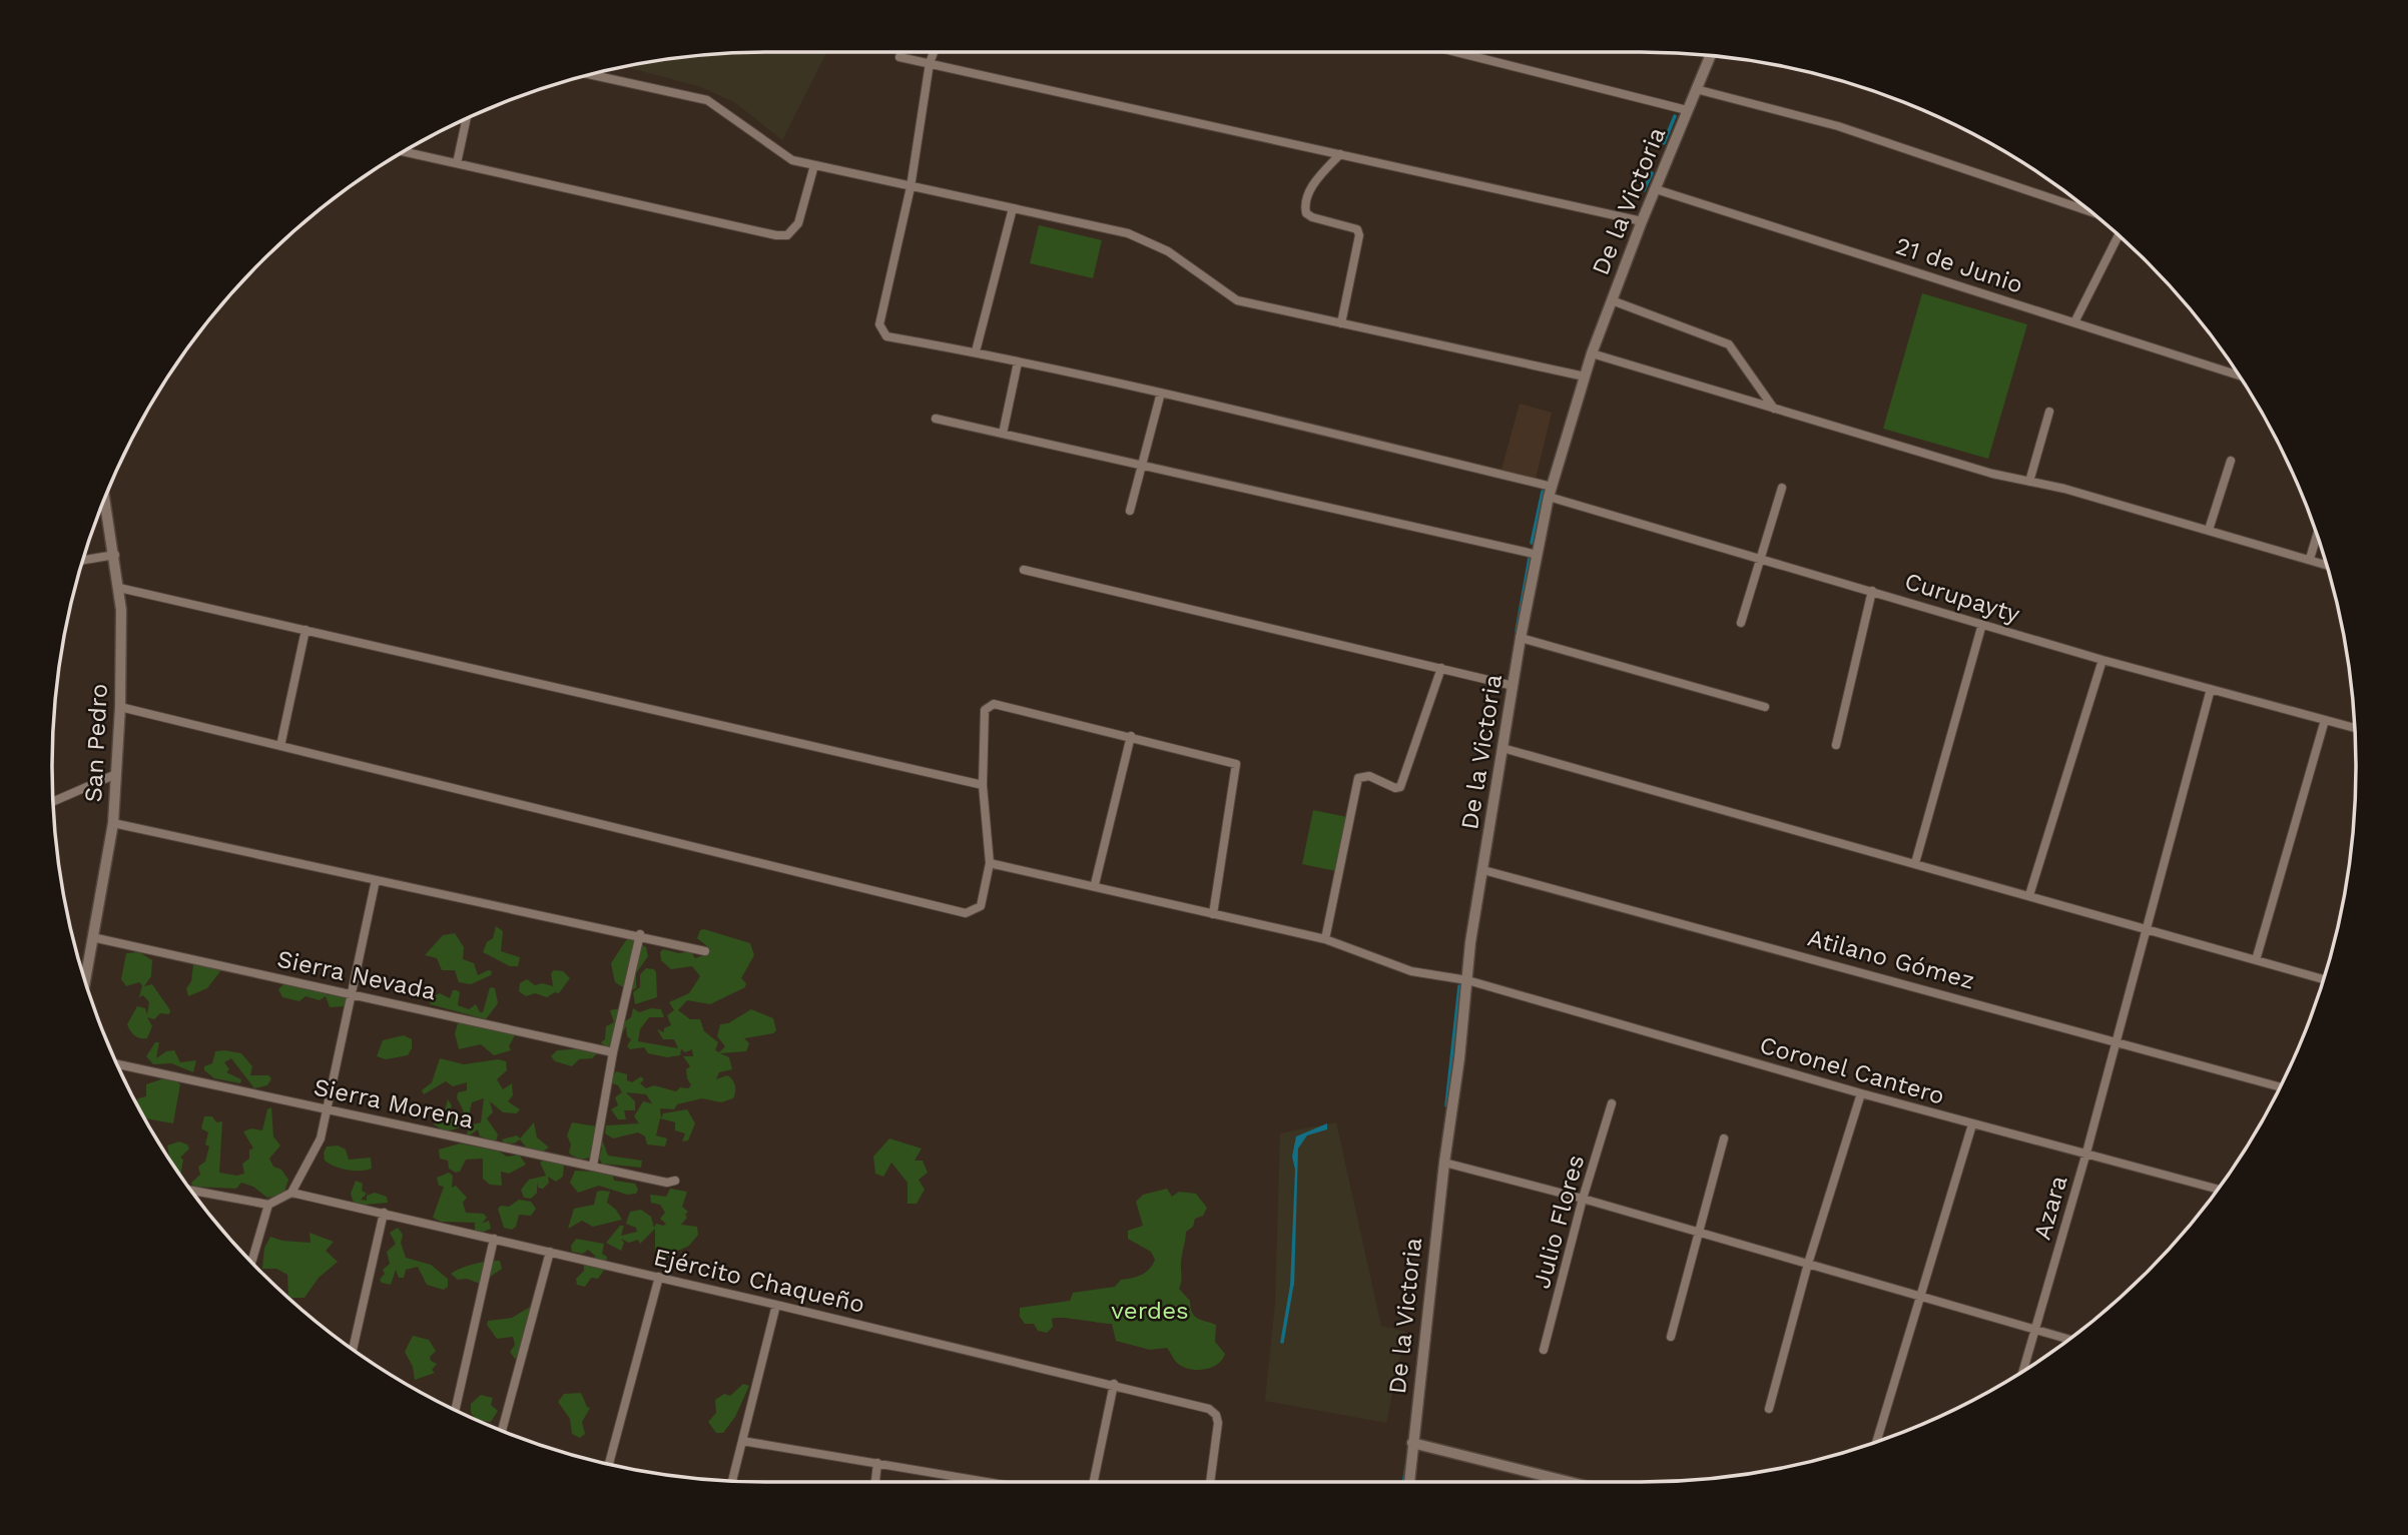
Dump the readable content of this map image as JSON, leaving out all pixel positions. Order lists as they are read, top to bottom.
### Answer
{
  "streets": {
    "main road": ["De la Victoria", "San Pedro"],
    "street": [
      "21 de Junio",
      "Curupayty",
      "Atilano Gómez",
      "Sierra Nevada",
      "Coronel Cantero",
      "Sierra Morena",
      "Azara",
      "Julio Flores",
      "Ejército Chaqueño"
    ]
  },
  "crossings": [
    ["De la Victoria", "21 de Junio"],
    ["De la Victoria", "Curupayty"],
    ["De la Victoria", "Atilano Gómez"],
    ["De la Victoria", "Coronel Cantero"],
    ["San Pedro", "Sierra Nevada"],
    ["Atilano Gómez", "Azara"],
    ["Coronel Cantero", "Azara"]
  ],
  "parks": ["verdes"]
}
